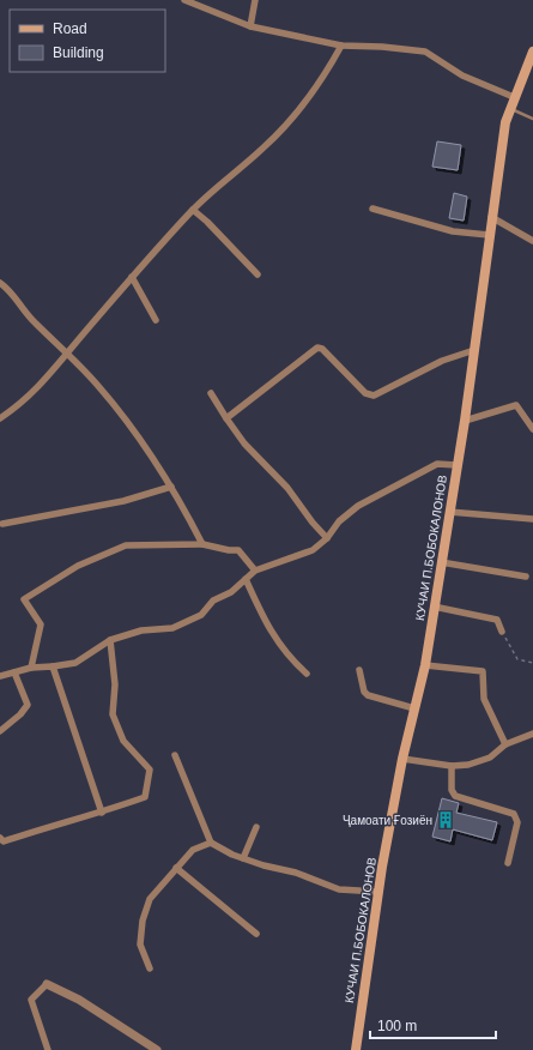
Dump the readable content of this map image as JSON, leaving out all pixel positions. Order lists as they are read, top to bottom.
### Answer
{
  "streets": {
    "main road": ["КУЧАИ П.БОБОКАЛОНОВ"]
  },
  "places": {
    "building": ["Ҷамоати Ғозиён"]
  },
  "legend": ["Road", "Building"],
  "scale_bar": "100 m"
}
